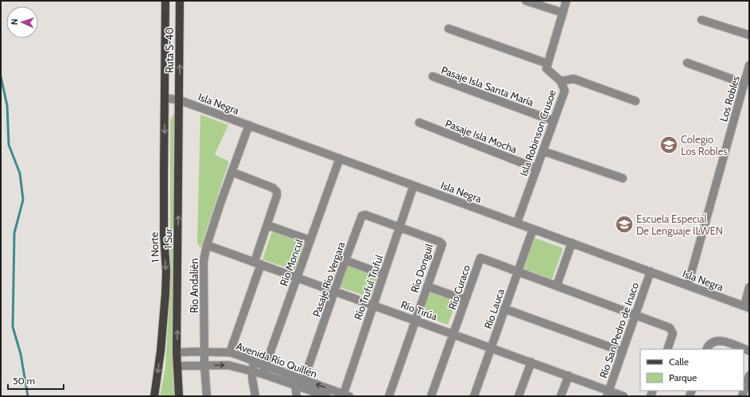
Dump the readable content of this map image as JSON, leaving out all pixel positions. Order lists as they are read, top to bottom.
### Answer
{
  "streets": {
    "main road": ["Ruta S-40", "1 Sur", "1 Norte"],
    "street": [
      "Pasaje Isla Santa María",
      "Los Robles",
      "Isla Negra",
      "Isla Robinson Crusoe",
      "Pasaje Isla Mocha",
      "Río Moncul",
      "Río Donguil",
      "Pasaje Río Vergara",
      "Río Andalién",
      "Río Truful Truful",
      "Río Curaco",
      "Río Lauca",
      "Río Tirúa",
      "Río San Pedro de Inaco",
      "Avenida Río Quillén"
    ]
  },
  "crossings": [
    ["Ruta S-40", "Isla Negra"],
    ["Ruta S-40", "1 Sur"],
    ["Ruta S-40", "1 Norte"],
    ["Pasaje Isla Santa María", "Isla Robinson Crusoe"],
    ["Los Robles", "Isla Negra"],
    ["Isla Negra", "Isla Robinson Crusoe"],
    ["Isla Negra", "1 Sur"],
    ["Isla Negra", "1 Norte"],
    ["Isla Negra", "Río Moncul"],
    ["Isla Negra", "Río Andalién"],
    ["Isla Negra", "Río Truful Truful"],
    ["Isla Negra", "Río Lauca"],
    ["Isla Negra", "Río San Pedro de Inaco"],
    ["Isla Robinson Crusoe", "Pasaje Isla Mocha"],
    ["1 Sur", "Avenida Río Quillén"],
    ["Río Moncul", "Río Tirúa"],
    ["Río Moncul", "Avenida Río Quillén"],
    ["Río Donguil", "Pasaje Río Vergara"],
    ["Río Donguil", "Río Truful Truful"],
    ["Río Donguil", "Río Tirúa"],
    ["Pasaje Río Vergara", "Río Truful Truful"],
    ["Pasaje Río Vergara", "Río Tirúa"],
    ["Pasaje Río Vergara", "Avenida Río Quillén"],
    ["Río Andalién", "Río Tirúa"],
    ["Río Andalién", "Avenida Río Quillén"],
    ["Río Truful Truful", "Río Tirúa"],
    ["Río Truful Truful", "Avenida Río Quillén"],
    ["Río Curaco", "Río Lauca"],
    ["Río Curaco", "Río Tirúa"],
    ["Río Lauca", "Río Tirúa"],
    ["Río Tirúa", "Río San Pedro de Inaco"]
  ],
  "one_way": ["1 Sur", "1 Norte"],
  "places": {
    "school or university": ["Colegio Los Robles", "Escuela Especial De Lenguaje ILWEN"]
  },
  "legend": ["Calle", "Parque"],
  "scale_bar": "50 m",
  "north": "left"
}
